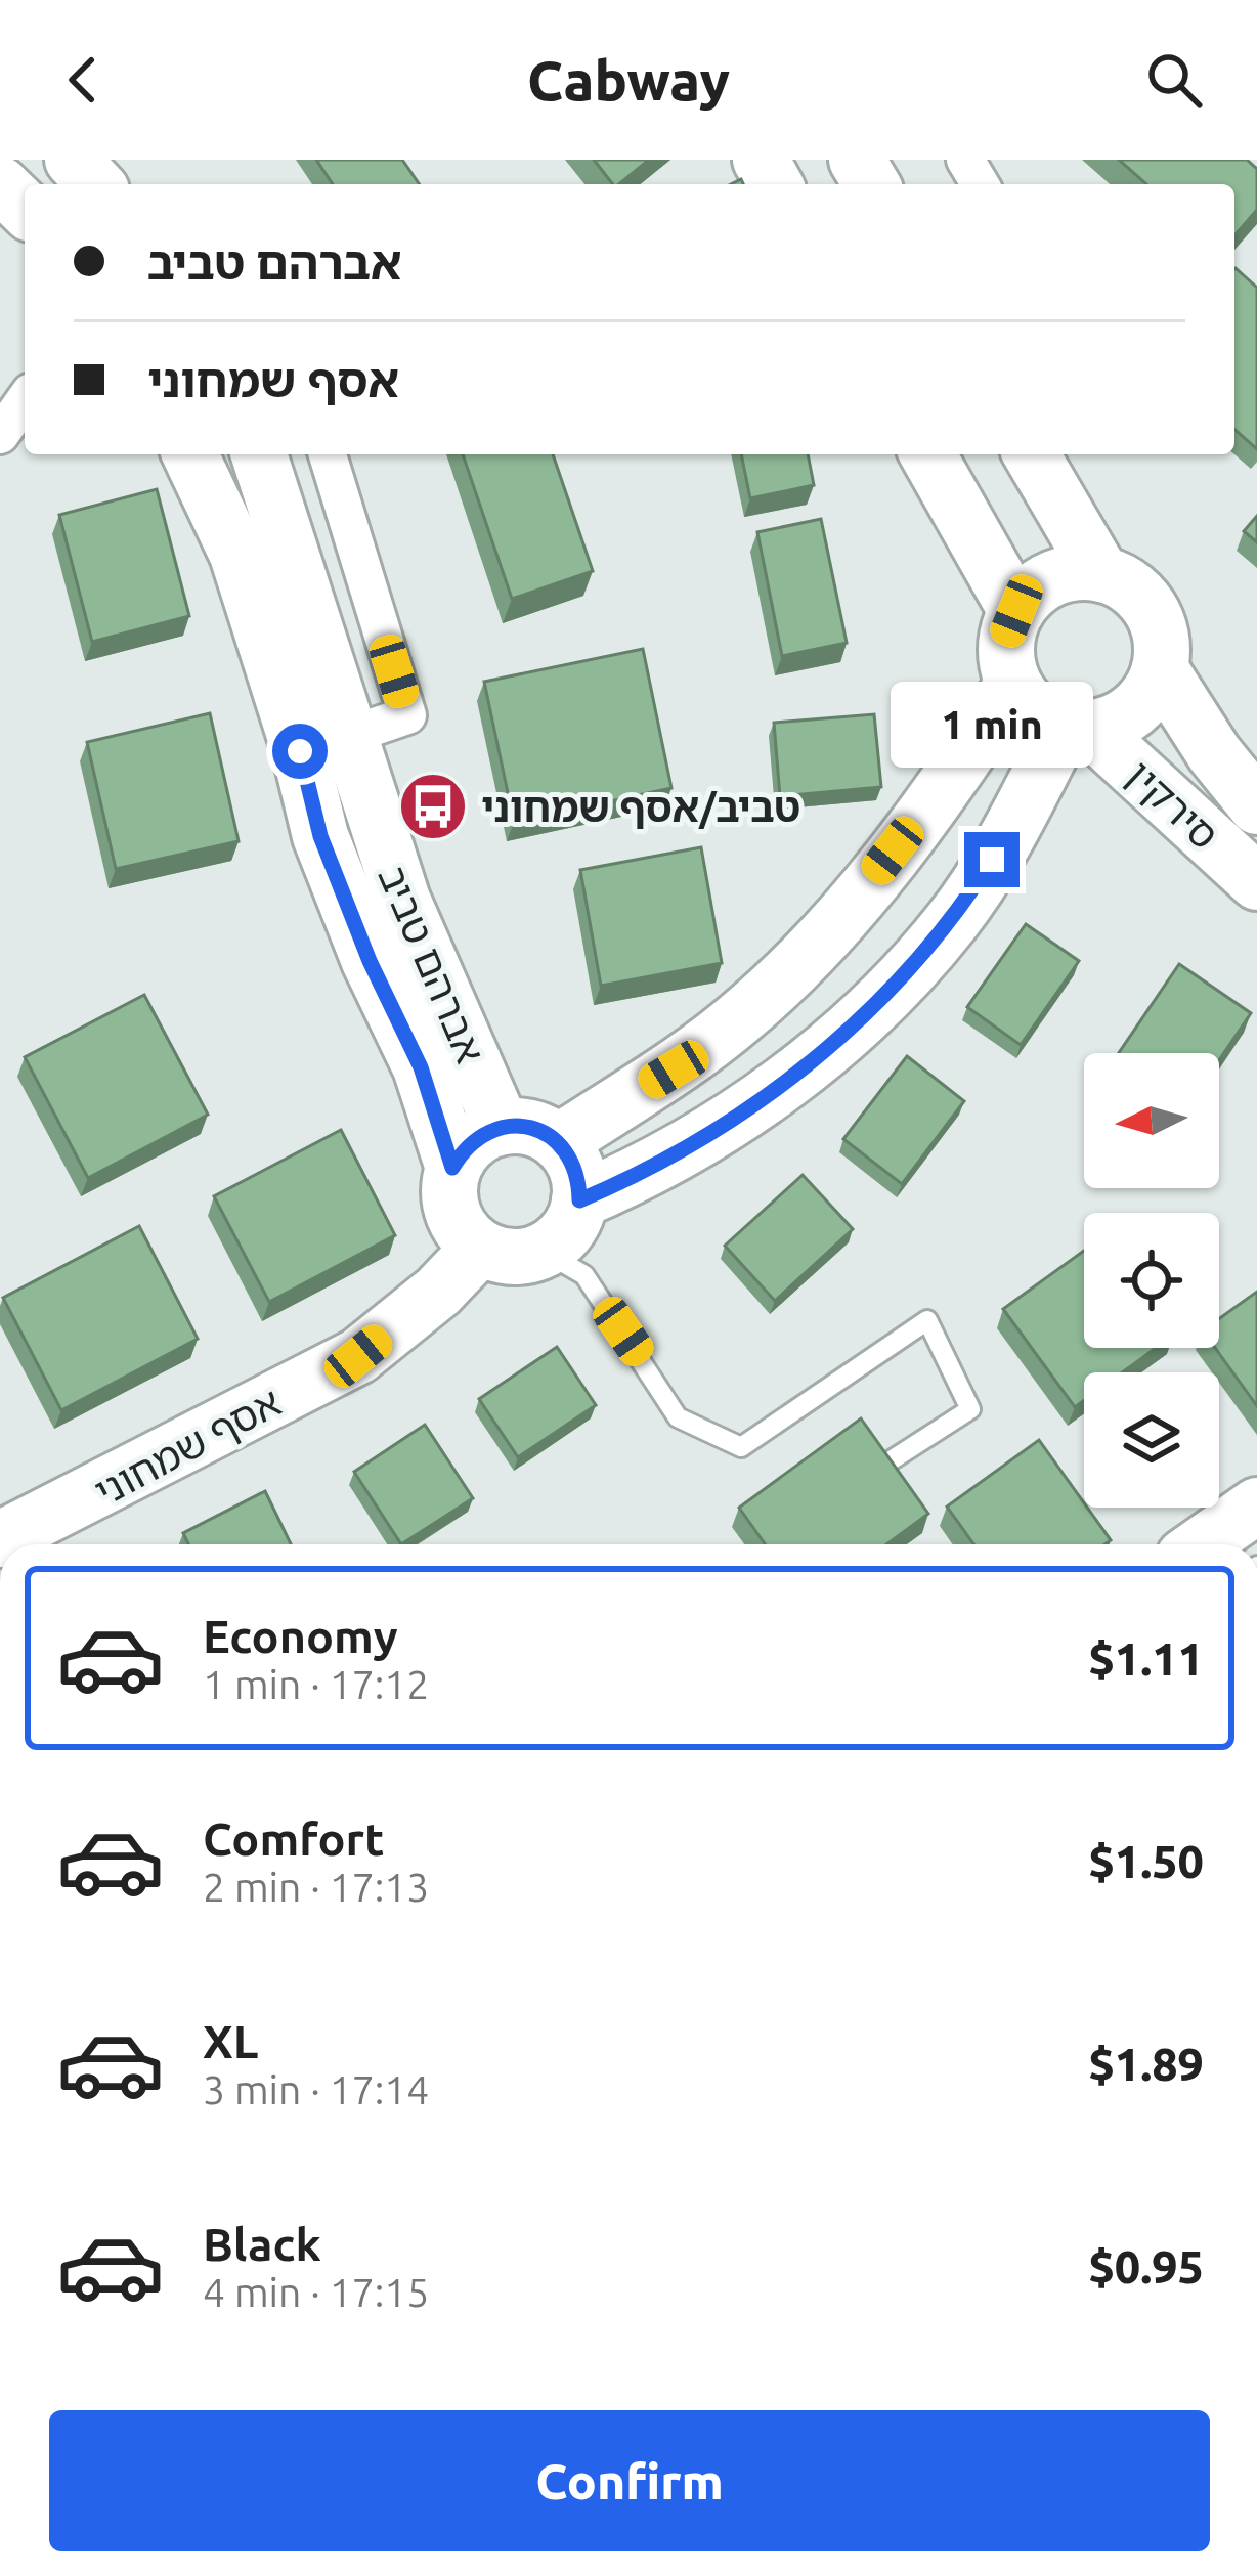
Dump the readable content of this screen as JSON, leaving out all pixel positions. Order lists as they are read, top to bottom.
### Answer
{
  "streets": {
    "street": ["סירקין", "אברהם טביב", "אסף שמחוני"]
  },
  "crossings": [
    ["אברהם טביב", "אסף שמחוני"]
  ],
  "places": {
    "bus stop": ["טביב/אסף שמחוני"]
  },
  "north": "left",
  "page": {
    "header": "Cabway",
    "banner": ["אברהם טביב", "אסף שמחוני"],
    "bubble": "1 min",
    "list": [
      {
        "name": "Economy",
        "note": "1 min · 17:12",
        "value": "$1.11"
      },
      {
        "name": "Comfort",
        "note": "2 min · 17:13",
        "value": "$1.50"
      },
      {
        "name": "XL",
        "note": "3 min · 17:14",
        "value": "$1.89"
      },
      {
        "name": "Black",
        "note": "4 min · 17:15",
        "value": "$0.95"
      }
    ],
    "buttons": "Confirm"
  }
}
